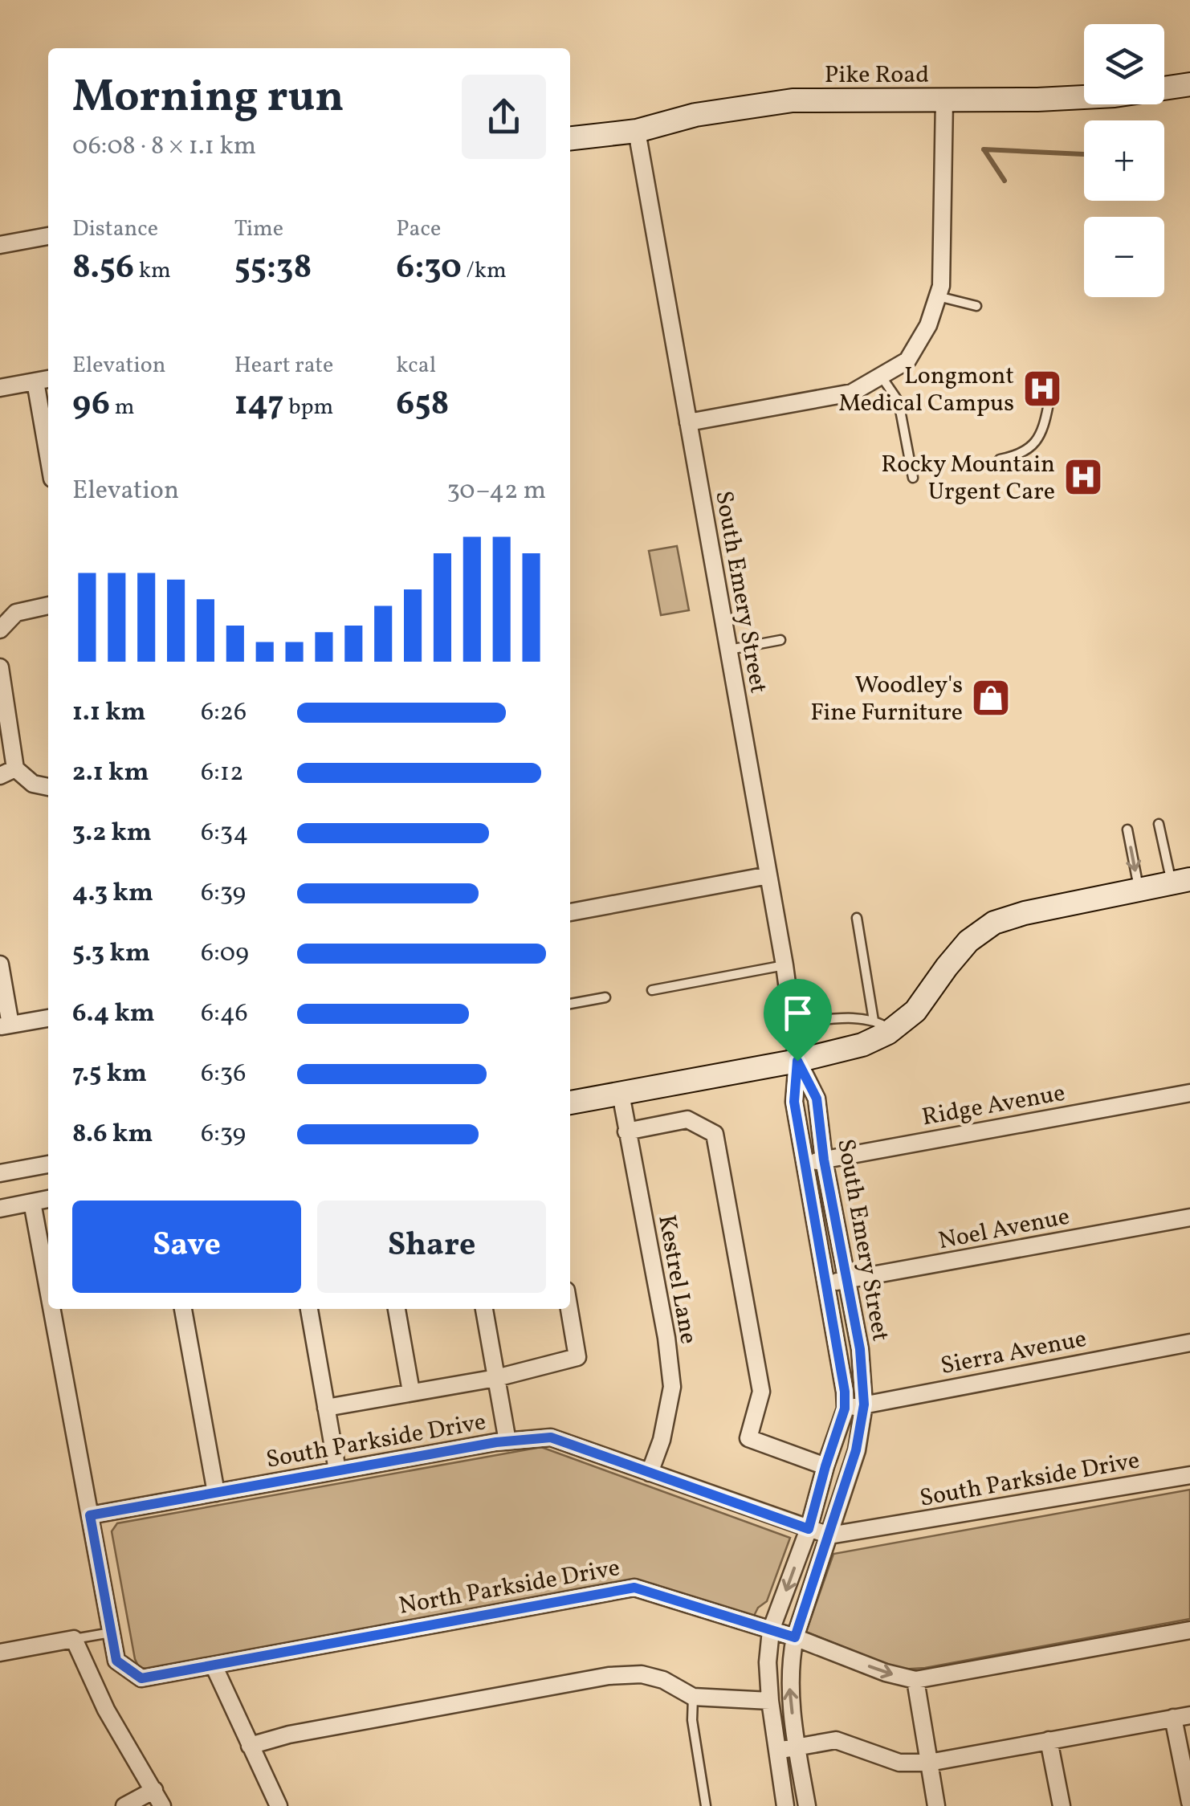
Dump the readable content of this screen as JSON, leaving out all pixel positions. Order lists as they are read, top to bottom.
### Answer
{
  "streets": {
    "street": [
      "Pike Road",
      "South Emery Street",
      "Ridge Avenue",
      "Noel Avenue",
      "Kestrel Lane",
      "Sierra Avenue",
      "South Parkside Drive",
      "North Parkside Drive"
    ]
  },
  "crossings": [
    ["Pike Road", "South Emery Street"],
    ["South Emery Street", "Ridge Avenue"],
    ["South Emery Street", "Noel Avenue"],
    ["South Emery Street", "Sierra Avenue"],
    ["South Emery Street", "South Parkside Drive"],
    ["South Emery Street", "North Parkside Drive"],
    ["Kestrel Lane", "South Parkside Drive"]
  ],
  "places": {
    "hospital": ["Longmont Medical Campus", "Rocky Mountain Urgent Care"],
    "shop": ["Woodley's Fine Furniture"]
  },
  "page": {
    "map_buttons": ["+", "−"],
    "heading": ["Morning run", "06:08 · 8 × 1.1 km"],
    "stats": [
      ["Distance", "8.56 km"],
      ["Time", "55:38"],
      ["Pace", "6:30 /km"],
      ["Elevation", "96 m"],
      ["Heart rate", "147 bpm"],
      ["kcal", "658"]
    ],
    "chart": ["Elevation", "30–42 m"],
    "list": [
      {
        "name": "1.1 km",
        "note": "6:26"
      },
      {
        "name": "2.1 km",
        "note": "6:12"
      },
      {
        "name": "3.2 km",
        "note": "6:34"
      },
      {
        "name": "4.3 km",
        "note": "6:39"
      },
      {
        "name": "5.3 km",
        "note": "6:09"
      },
      {
        "name": "6.4 km",
        "note": "6:46"
      },
      {
        "name": "7.5 km",
        "note": "6:36"
      },
      {
        "name": "8.6 km",
        "note": "6:39"
      }
    ],
    "buttons": ["Save", "Share"]
  }
}
